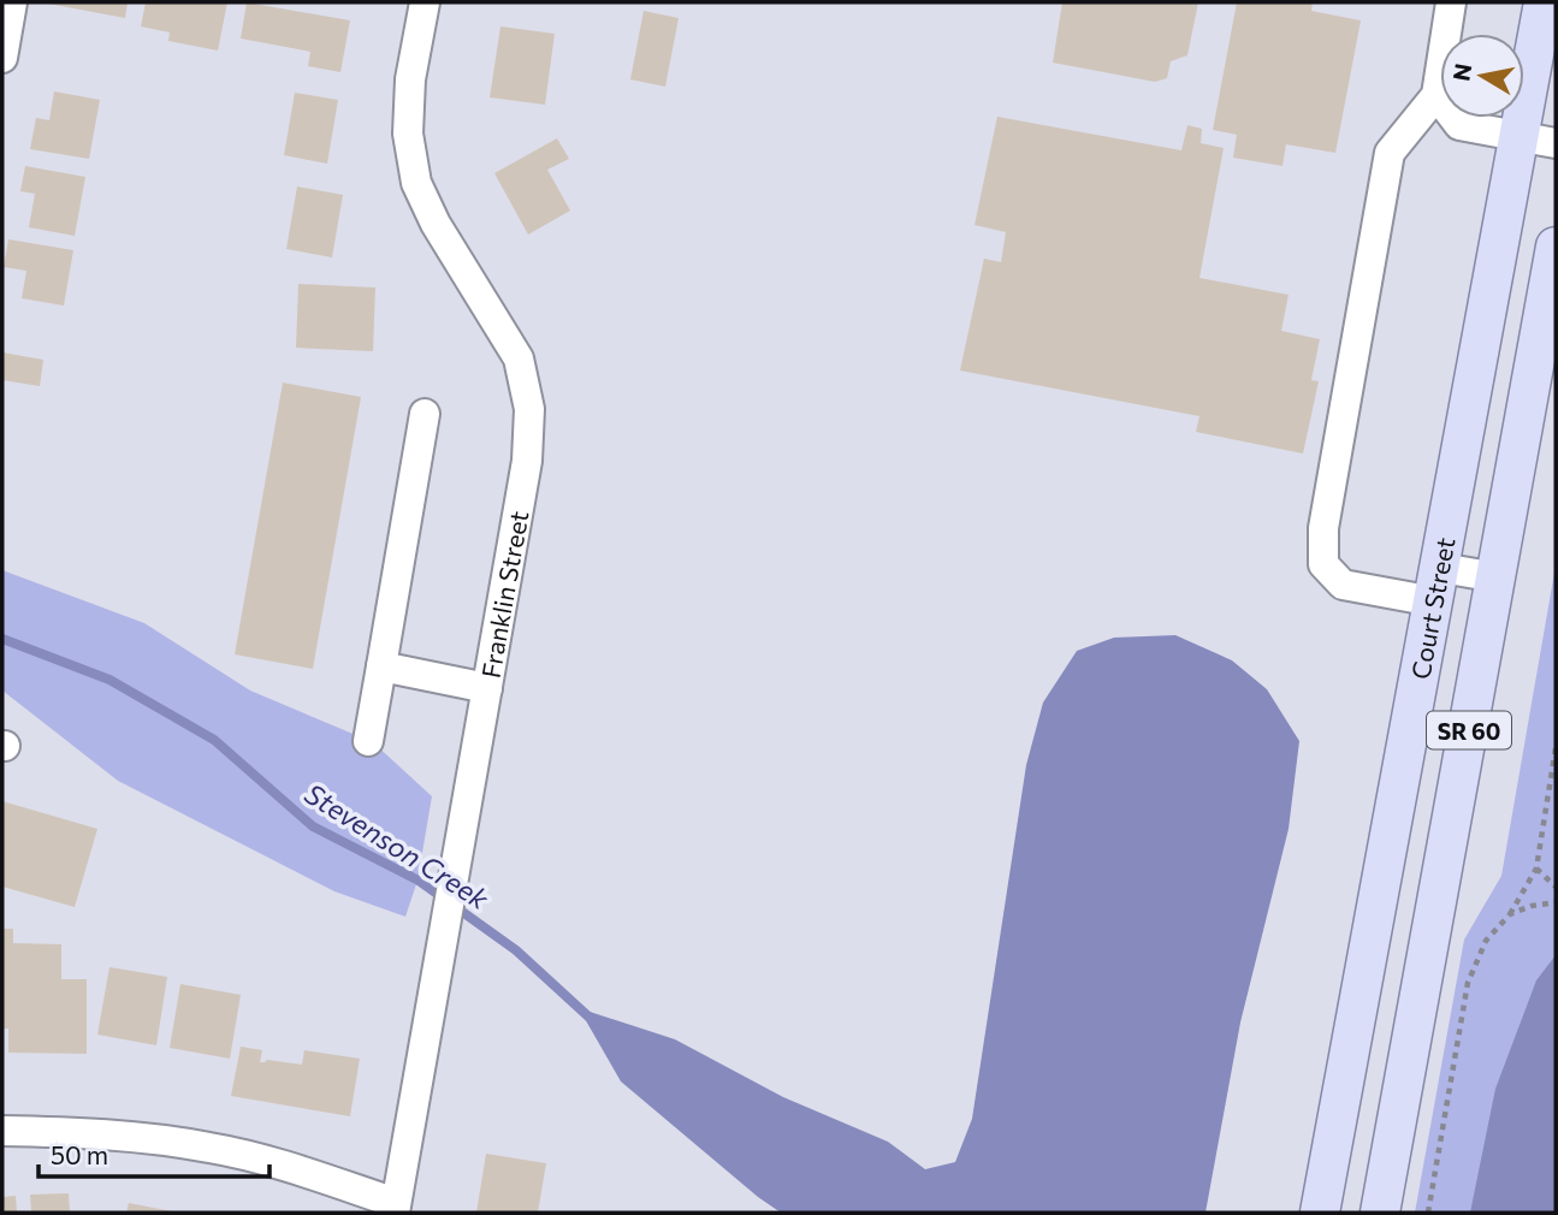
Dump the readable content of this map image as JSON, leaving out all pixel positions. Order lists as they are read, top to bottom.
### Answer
{
  "streets": {
    "main road": ["Court Street", "SR 60"],
    "street": ["Franklin Street"]
  },
  "water": ["Stevenson Creek"],
  "scale_bar": "50 m",
  "north": "left"
}
